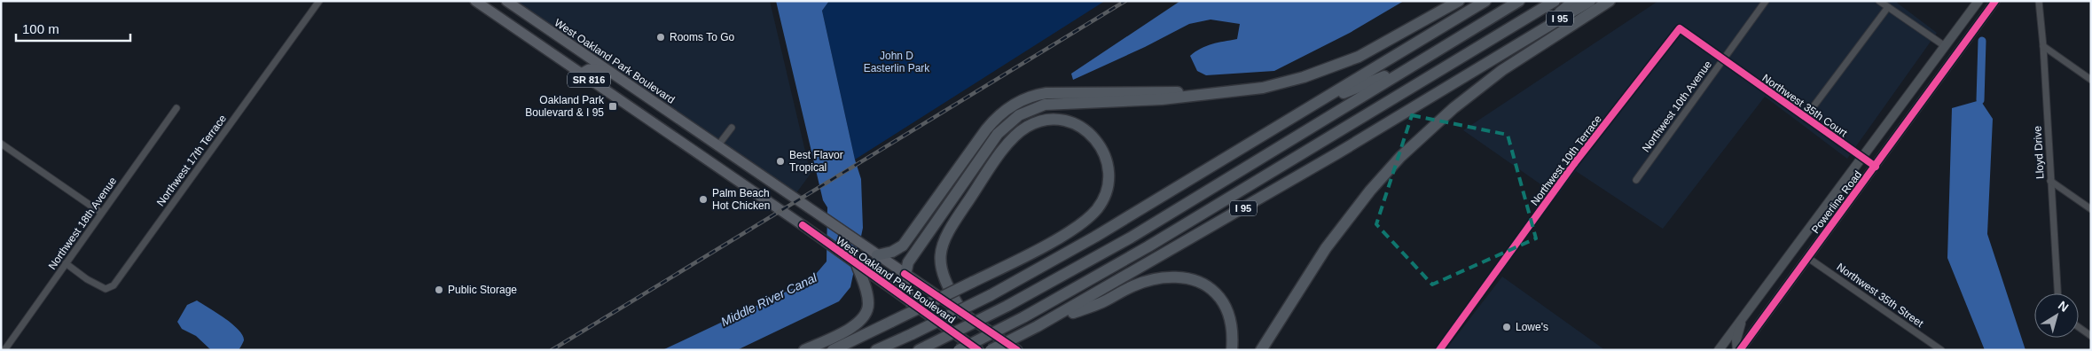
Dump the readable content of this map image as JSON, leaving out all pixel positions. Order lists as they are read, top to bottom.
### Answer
{
  "streets": {
    "highway": ["I 95"],
    "main road": ["West Oakland Park Boulevard", "SR 816", "Powerline Road"],
    "street": [
      "Northwest 35th Court",
      "Northwest 10th Avenue",
      "Lloyd Drive",
      "Northwest 17th Terrace",
      "Northwest 10th Terrace",
      "Northwest 18th Avenue",
      "Northwest 35th Street"
    ]
  },
  "crossings": [
    ["Northwest 35th Court", "Northwest 10th Avenue"],
    ["Northwest 35th Court", "Northwest 10th Terrace"],
    ["Northwest 35th Court", "Powerline Road"],
    ["Northwest 10th Avenue", "Northwest 10th Terrace"],
    ["Northwest 17th Terrace", "Northwest 18th Avenue"],
    ["Powerline Road", "Northwest 35th Street"]
  ],
  "water": ["Middle River Canal"],
  "parks": ["John D Easterlin Park"],
  "places": {
    "other": [
      "Rooms To Go",
      "Best Flavor Tropical",
      "Palm Beach Hot Chicken",
      "Public Storage",
      "Lowe's"
    ],
    "transit": ["Oakland Park Boulevard & I 95"]
  },
  "scale_bar": "100 m",
  "north": "top right"
}
